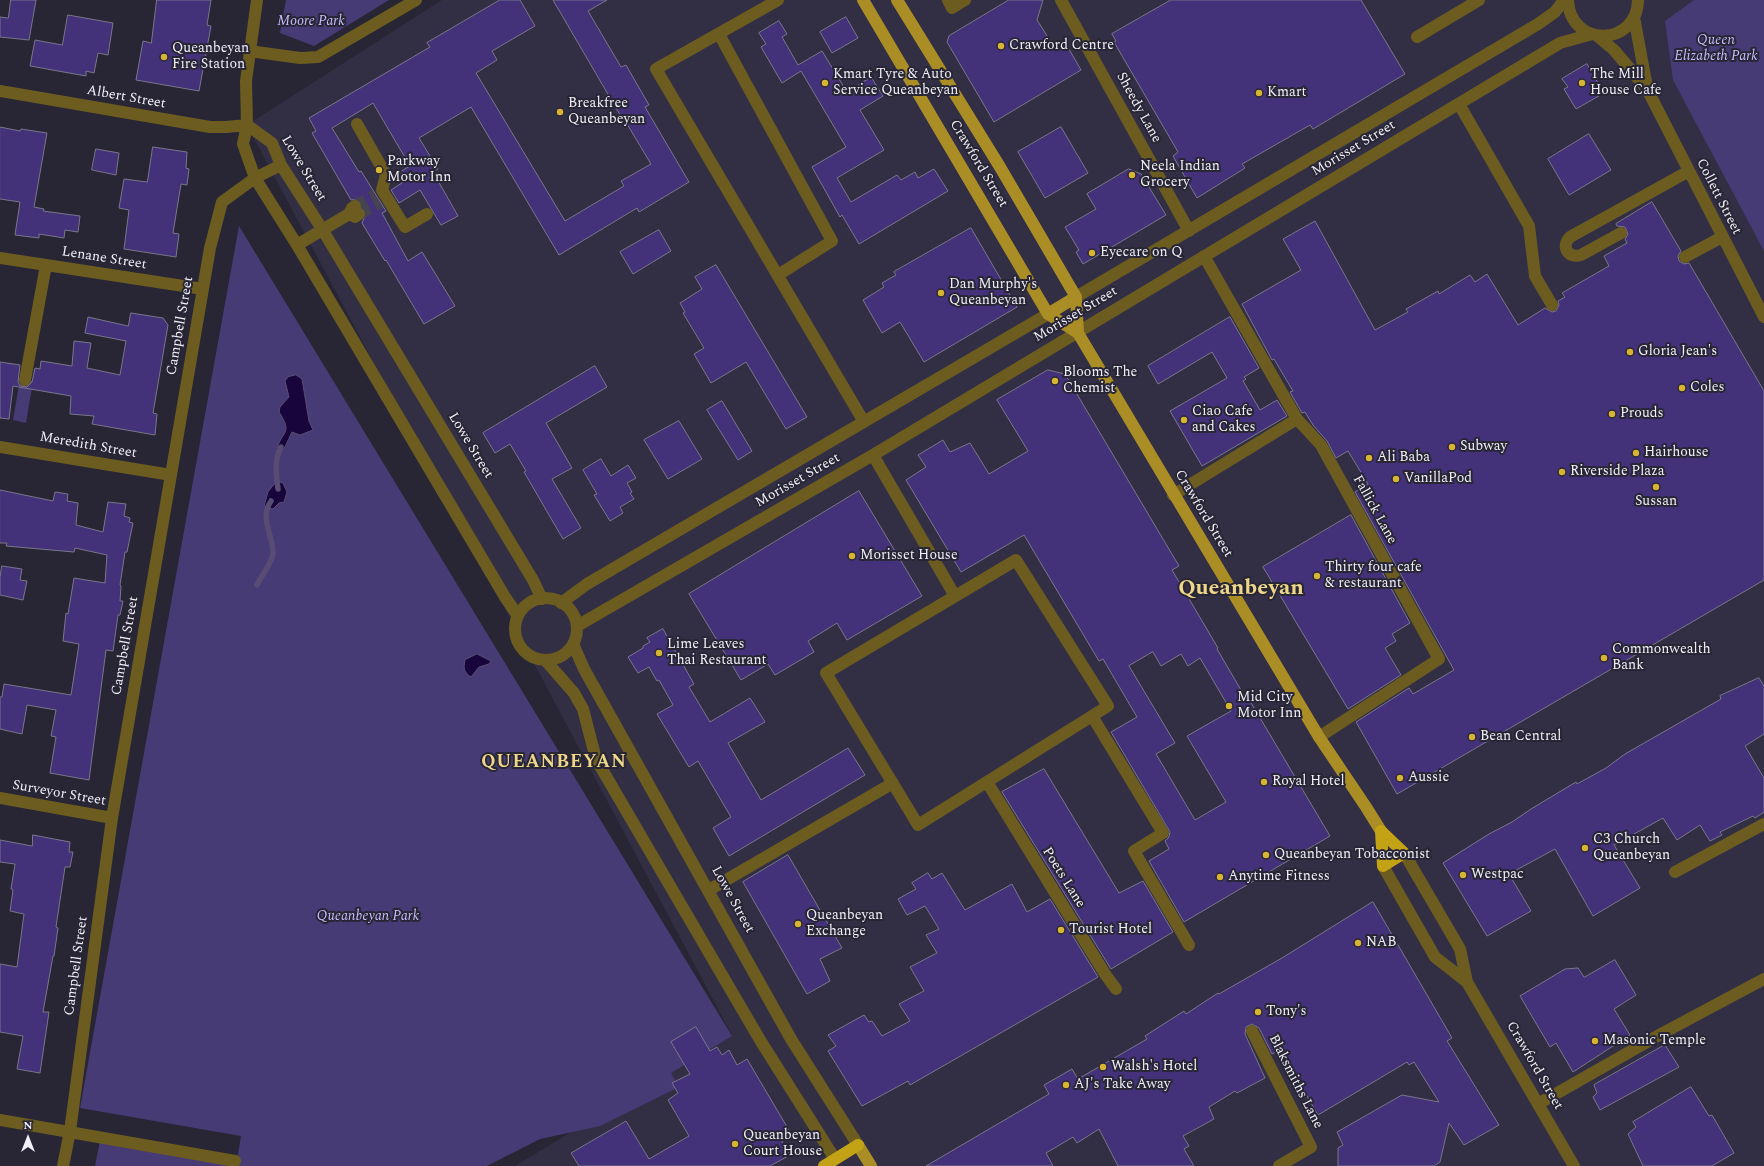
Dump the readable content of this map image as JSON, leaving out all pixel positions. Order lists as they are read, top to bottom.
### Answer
{
  "streets": {
    "highway": ["Crawford Street"],
    "main road": ["Morisset Street", "Lowe Street"],
    "street": [
      "Albert Street",
      "Sheedy Lane",
      "Collett Street",
      "Lenane Street",
      "Campbell Street",
      "Meredith Street",
      "Fallick Lane",
      "Surveyor Street",
      "Poets Lane",
      "Blaksmiths Lane"
    ]
  },
  "crossings": [
    ["Albert Street", "Lowe Street"],
    ["Sheedy Lane", "Morisset Street"],
    ["Morisset Street", "Crawford Street"],
    ["Morisset Street", "Lowe Street"],
    ["Morisset Street", "Collett Street"],
    ["Morisset Street", "Fallick Lane"],
    ["Crawford Street", "Fallick Lane"],
    ["Lowe Street", "Campbell Street"],
    ["Lenane Street", "Campbell Street"],
    ["Campbell Street", "Meredith Street"],
    ["Campbell Street", "Surveyor Street"]
  ],
  "districts": ["Queanbeyan", "QUEANBEYAN"],
  "parks": ["Moore Park", "Queen Elizabeth Park", "Queanbeyan Park"],
  "places": [
    "Crawford Centre",
    "Queanbeyan Fire Station",
    "Kmart Tyre & Auto Service Queanbeyan",
    "The Mill House Cafe",
    "Kmart",
    "Breakfree Queanbeyan",
    "Parkway Motor Inn",
    "Neela Indian Grocery",
    "Eyecare on Q",
    "Dan Murphy's Queanbeyan",
    "Gloria Jean's",
    "Blooms The Chemist",
    "Coles",
    "Prouds",
    "Ciao Cafe and Cakes",
    "Subway",
    "Hairhouse",
    "Ali Baba",
    "Riverside Plaza",
    "VanillaPod",
    "Sussan",
    "Morisset House",
    "Thirty four cafe & restaurant",
    "Lime Leaves Thai Restaurant",
    "Commonwealth Bank",
    "Mid City Motor Inn",
    "Bean Central",
    "Aussie",
    "Royal Hotel",
    "C3 Church Queanbeyan",
    "Queanbeyan Tobacconist",
    "Westpac",
    "Anytime Fitness",
    "Queanbeyan Exchange",
    "Tourist Hotel",
    "NAB",
    "Tony's",
    "Masonic Temple",
    "Walsh's Hotel",
    "AJ's Take Away",
    "Queanbeyan Court House"
  ],
  "north": "top"
}
